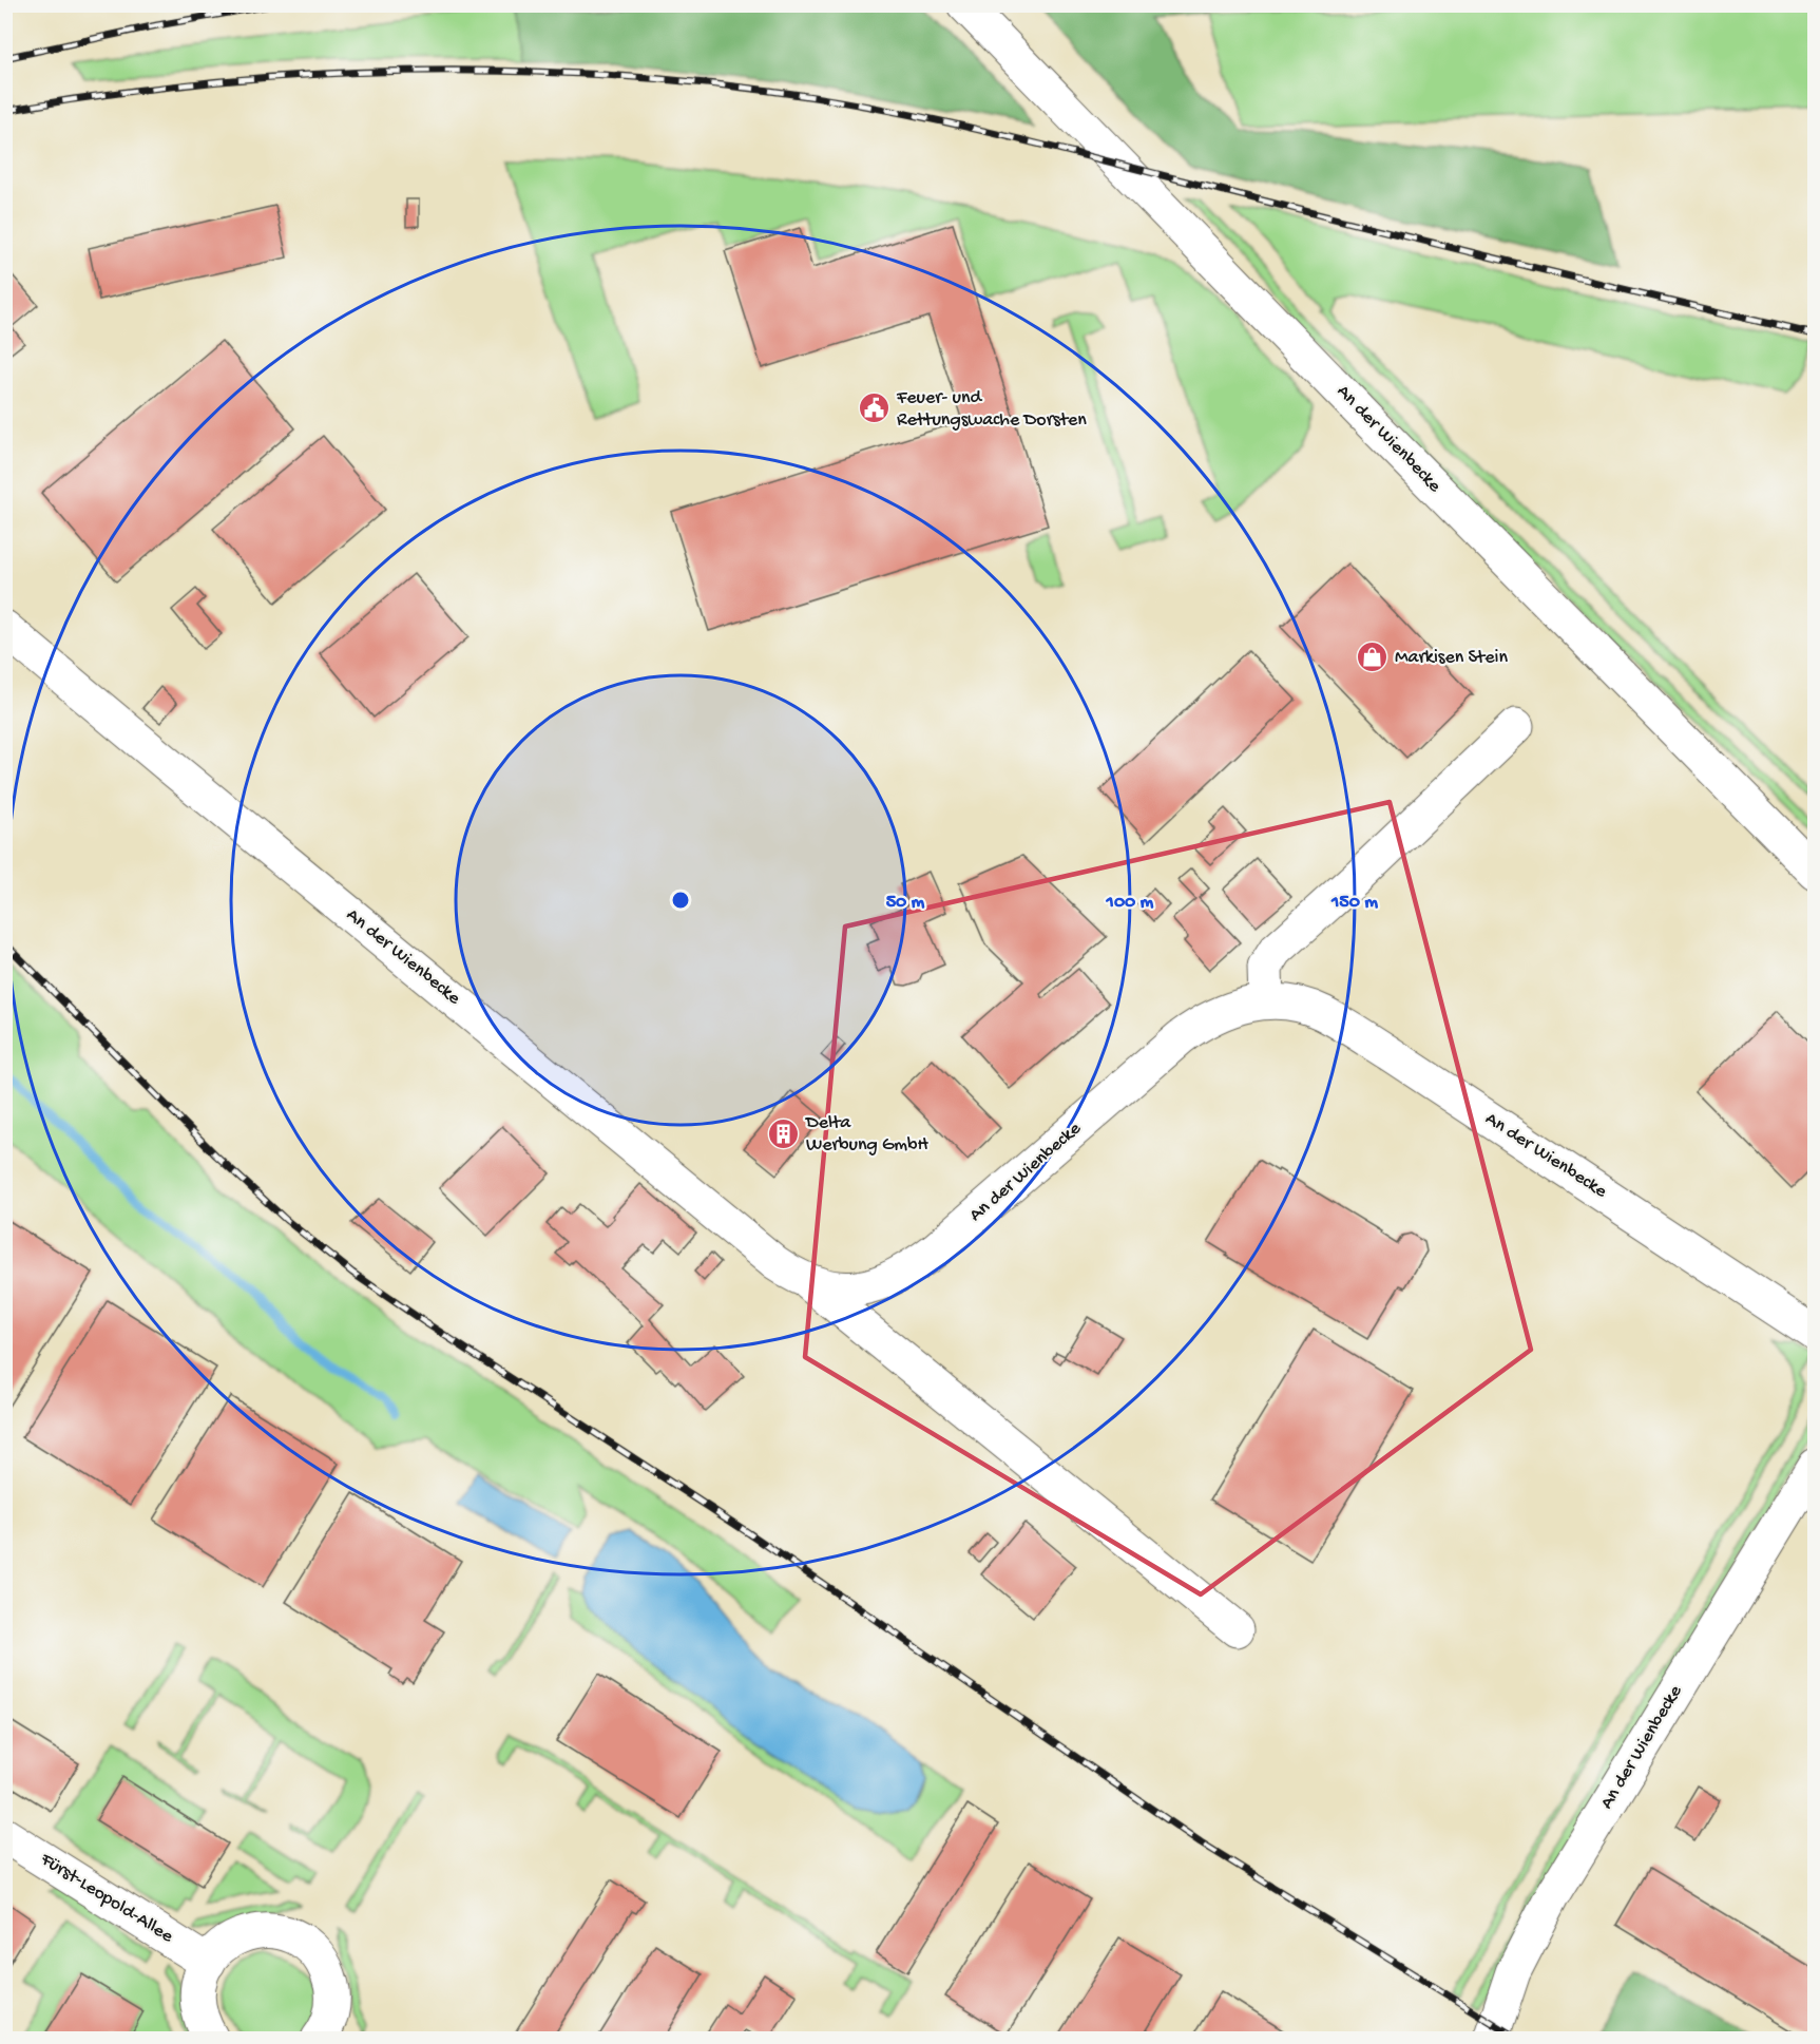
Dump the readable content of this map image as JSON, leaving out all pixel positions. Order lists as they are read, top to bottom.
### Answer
{
  "streets": {
    "street": ["An der Wienbecke", "Fürst-Leopold-Allee"]
  },
  "places": {
    "public building": ["Feuer- und Rettungswache Dorsten"],
    "shop": ["Markisen Stein"],
    "building": ["Delta Werbung GmbH"]
  },
  "rings": ["50 m", "100 m", "150 m"]
}
